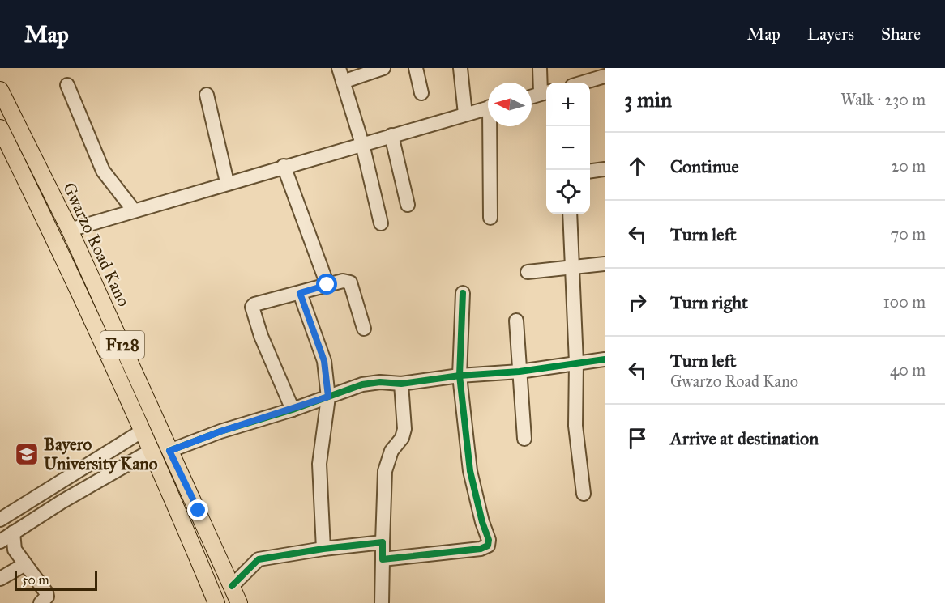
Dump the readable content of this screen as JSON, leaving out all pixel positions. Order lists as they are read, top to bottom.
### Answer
{
  "streets": {
    "main road": ["Gwarzo Road Kano", "F128"]
  },
  "places": {
    "school or university": ["Bayero University Kano"]
  },
  "scale_bar": "50 m",
  "north": "left",
  "page": {
    "header": "Map",
    "nav": ["Map", "Layers", "Share"],
    "heading": ["3 min", "Walk · 230 m"],
    "map_buttons": ["+", "−"],
    "list": [
      ["Continue", "20 m"],
      ["Turn left", "70 m"],
      ["Turn right", "100 m"],
      ["Turn left", "Gwarzo Road Kano", "40 m"],
      "Arrive at destination"
    ],
    "scale": "50 m"
  }
}
